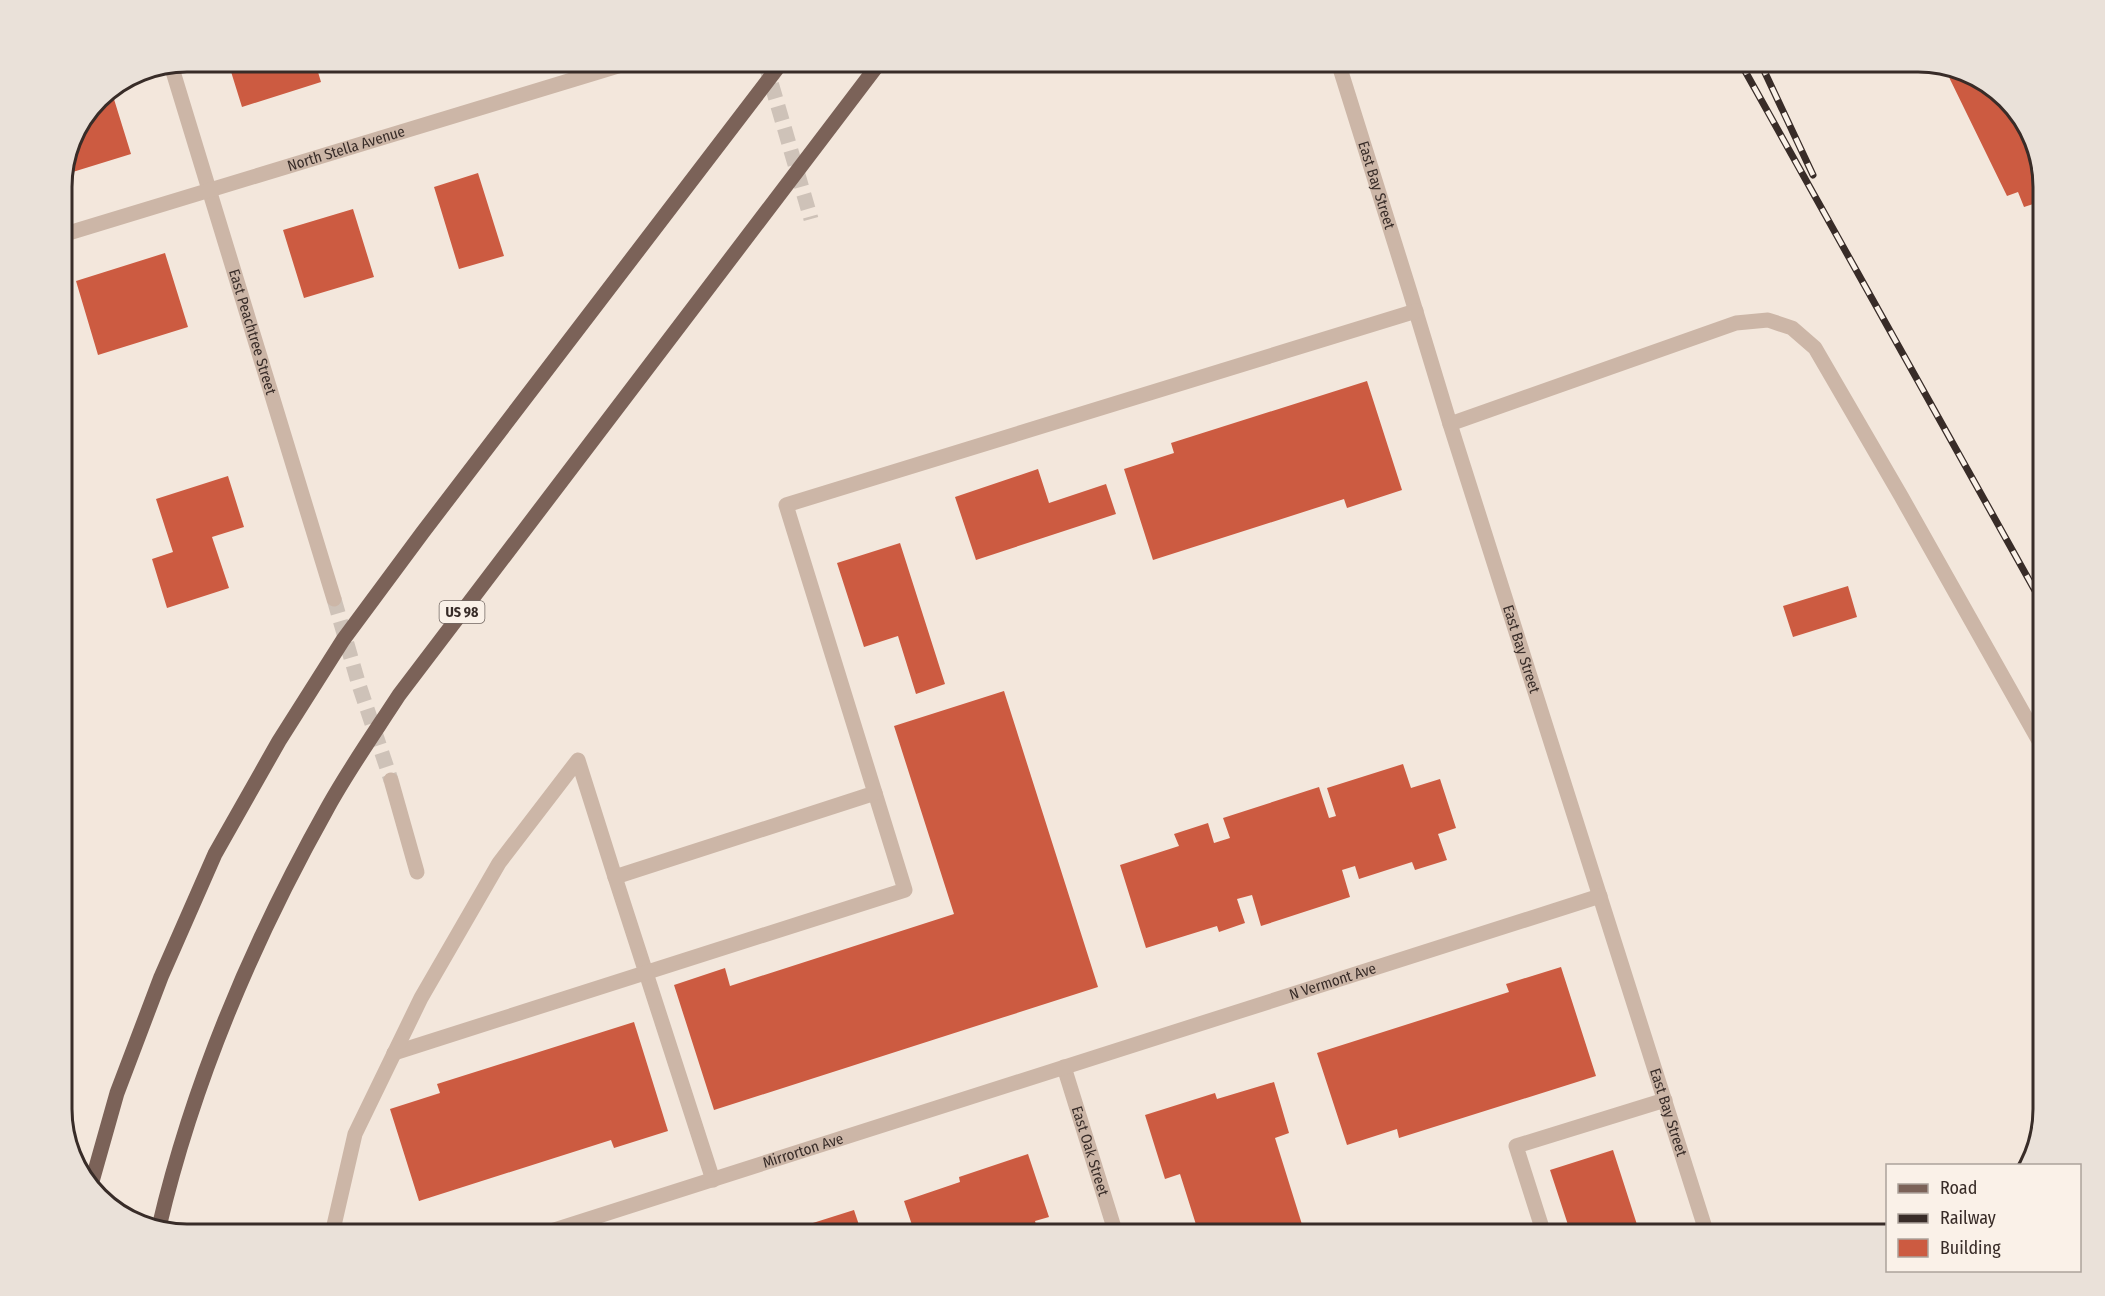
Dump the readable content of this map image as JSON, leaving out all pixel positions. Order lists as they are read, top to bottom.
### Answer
{
  "streets": {
    "main road": ["US 98"],
    "street": [
      "North Stella Avenue",
      "East Bay Street",
      "East Peachtree Street",
      "N Vermont Ave",
      "Mirrorton Ave",
      "East Oak Street"
    ]
  },
  "crossings": [
    ["North Stella Avenue", "East Peachtree Street"],
    ["East Bay Street", "N Vermont Ave"],
    ["N Vermont Ave", "Mirrorton Ave"],
    ["N Vermont Ave", "East Oak Street"],
    ["Mirrorton Ave", "East Oak Street"]
  ],
  "legend": ["Road", "Railway", "Building"]
}
